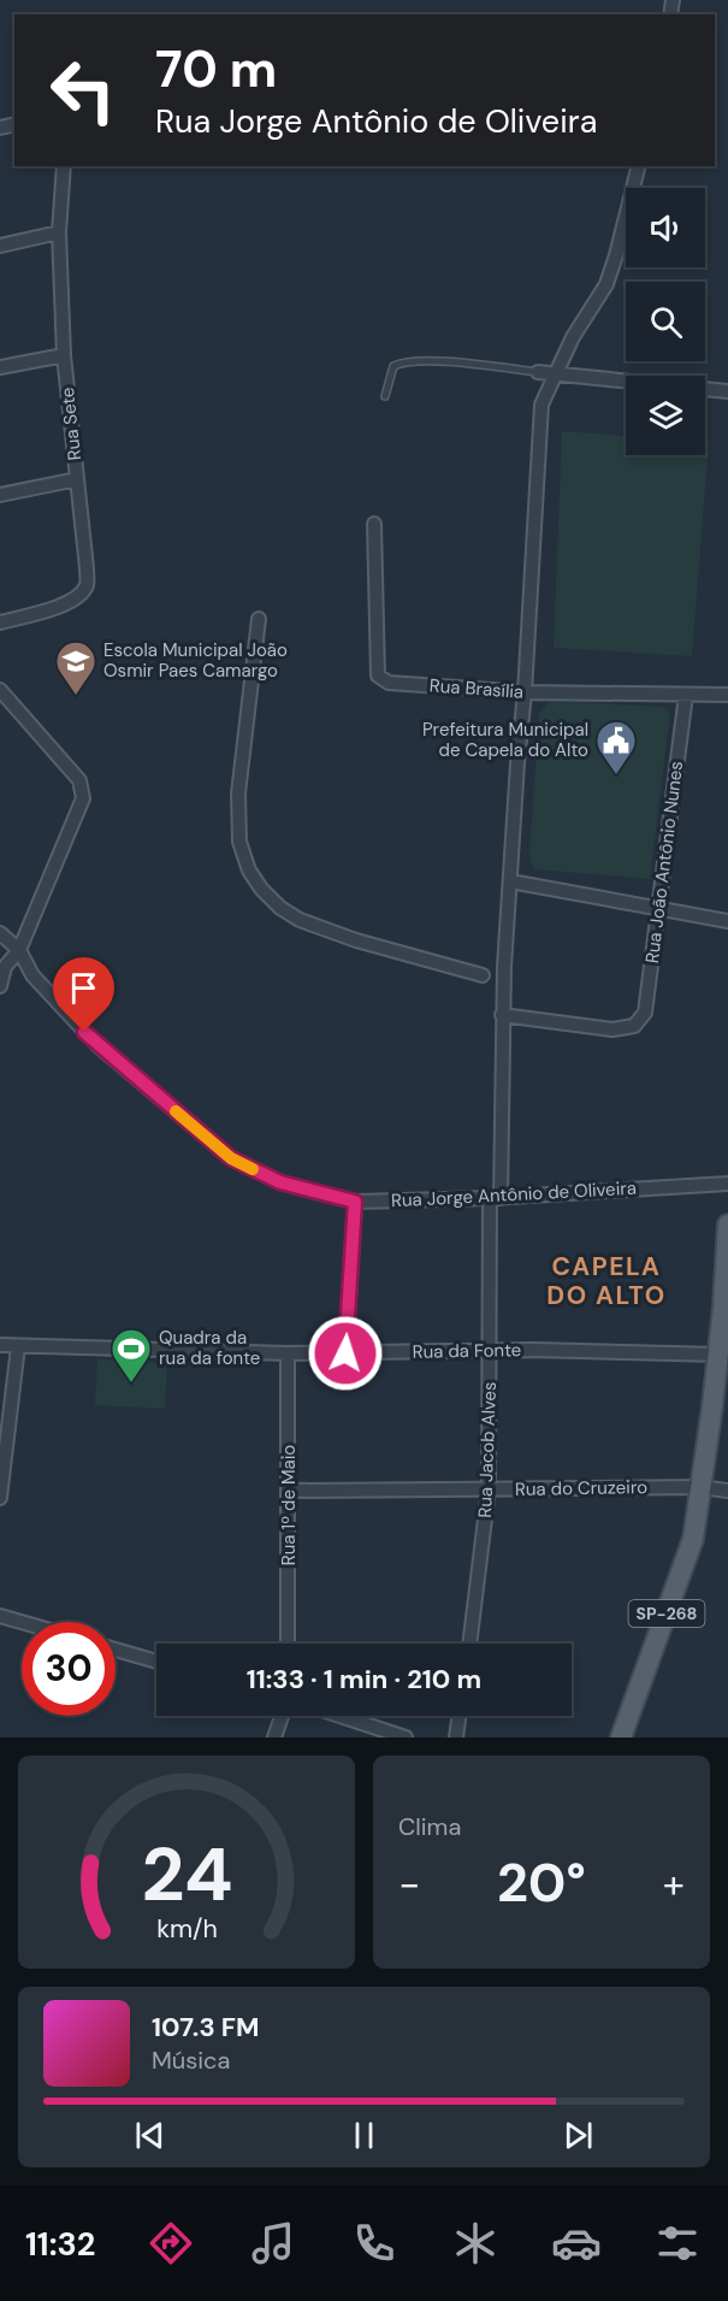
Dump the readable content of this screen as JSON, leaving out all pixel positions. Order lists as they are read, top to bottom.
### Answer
{
  "streets": {
    "main road": ["SP-268"],
    "street": [
      "Rua Sete",
      "Rua Brasília",
      "Rua João Antônio Nunes",
      "Rua Jorge Antônio de Oliveira",
      "Rua da Fonte",
      "Rua Jacob Alves",
      "Rua do Cruzeiro",
      "Rua 1º de Maio"
    ]
  },
  "crossings": [
    ["Rua Brasília", "Rua João Antônio Nunes"],
    ["Rua Brasília", "Rua Jacob Alves"],
    ["Rua João Antônio Nunes", "Rua Jacob Alves"],
    ["Rua Jorge Antônio de Oliveira", "Rua Jacob Alves"],
    ["Rua da Fonte", "Rua Jacob Alves"],
    ["Rua da Fonte", "Rua 1º de Maio"],
    ["Rua da Fonte", "SP-268"],
    ["Rua Jacob Alves", "Rua do Cruzeiro"],
    ["Rua do Cruzeiro", "Rua 1º de Maio"],
    ["Rua do Cruzeiro", "SP-268"]
  ],
  "districts": ["CAPELA DO ALTO"],
  "places": {
    "school or university": ["Escola Municipal João Osmir Paes Camargo"],
    "public building": ["Prefeitura Municipal de Capela do Alto"],
    "sports": ["Quadra da rua da fonte"]
  },
  "page": {
    "turn": ["70 m", "Rua Jorge Antônio de Oliveira"],
    "limit": "30",
    "trip": "11:33 · 1 min · 210 m",
    "tile": "Clima",
    "heat": ["−", "20°", "+"],
    "song": ["107.3 FM", "Música"],
    "tabs": "11:32",
    "gauge": ["24", "km/h"]
  }
}
